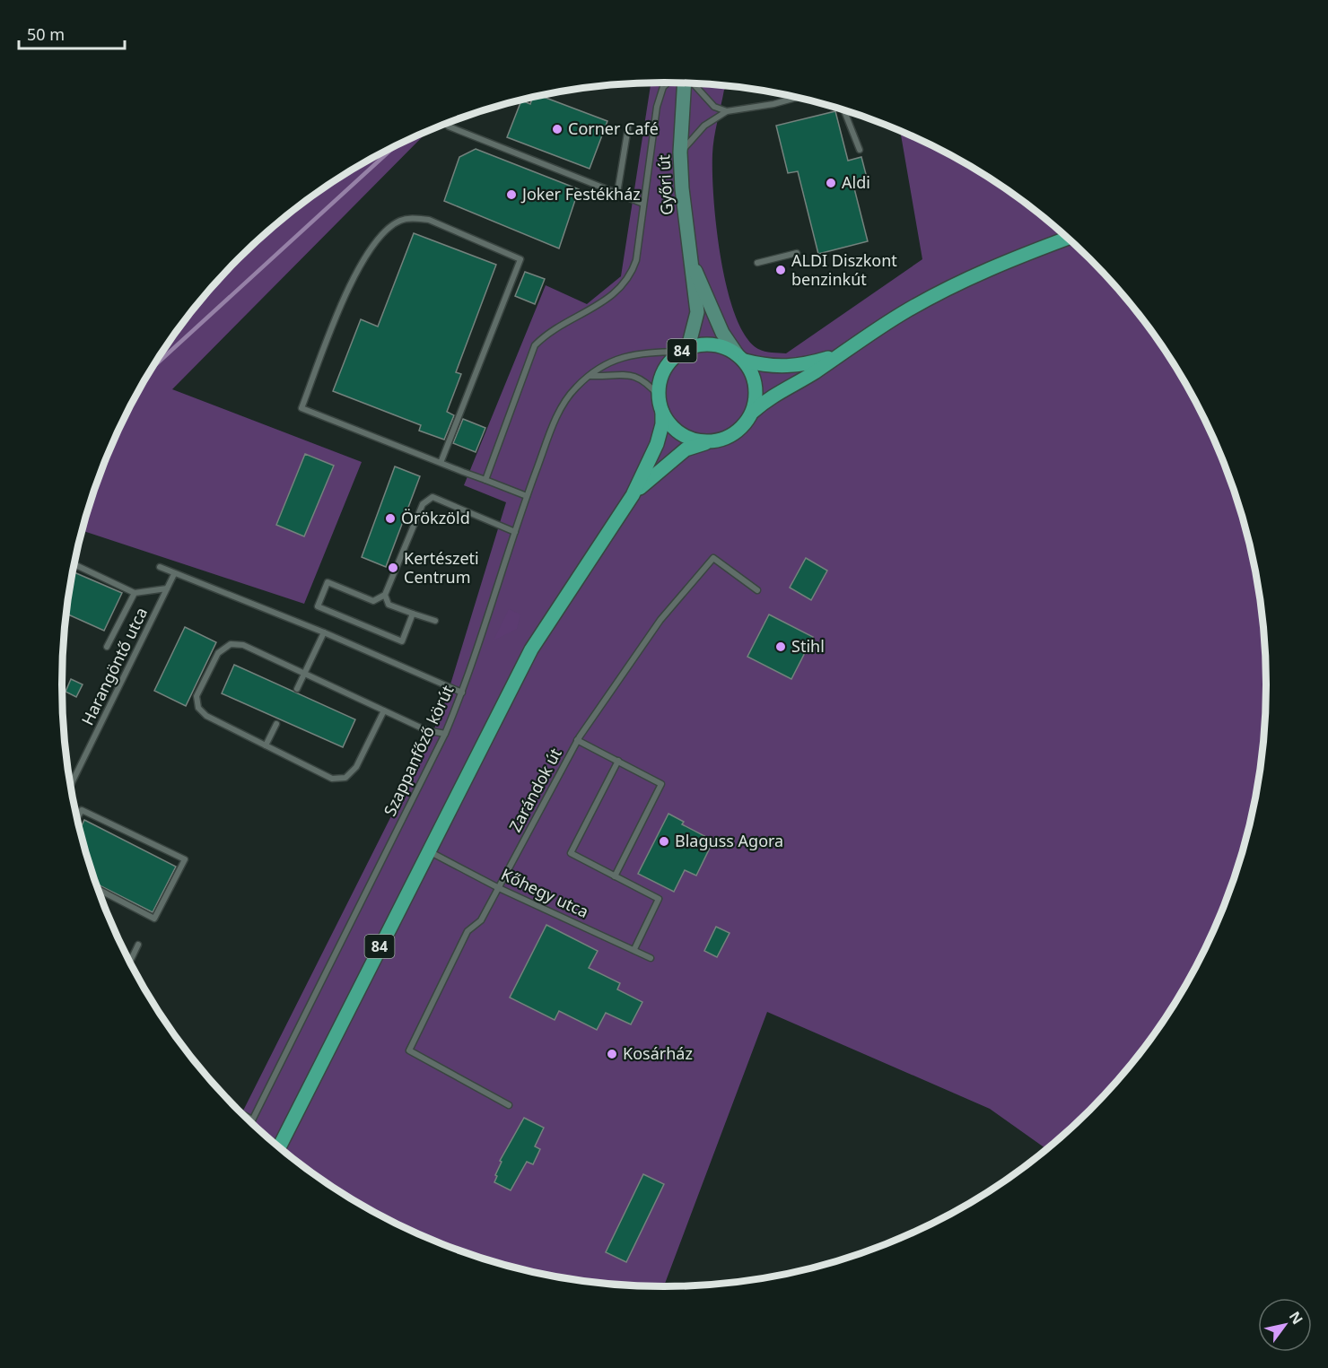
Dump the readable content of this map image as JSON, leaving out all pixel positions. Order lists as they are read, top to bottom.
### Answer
{
  "streets": {
    "main road": ["Győri út", "84"],
    "lane": [
      "Harangöntő utca",
      "Szappanfőző körút",
      "Zarándok út",
      "Kőhegy utca"
    ]
  },
  "crossings": [
    ["Győri út", "84"],
    ["Győri út", "Szappanfőző körút"],
    ["84", "Szappanfőző körút"],
    ["84", "Kőhegy utca"],
    ["Zarándok út", "Kőhegy utca"]
  ],
  "places": [
    "Corner Café",
    "Aldi",
    "Joker Festékház",
    "ALDI Diszkont benzinkút",
    "Örökzöld",
    "Kertészeti Centrum",
    "Stihl",
    "Blaguss Agora",
    "Kosárház"
  ],
  "scale_bar": "50 m",
  "north": "top right"
}
